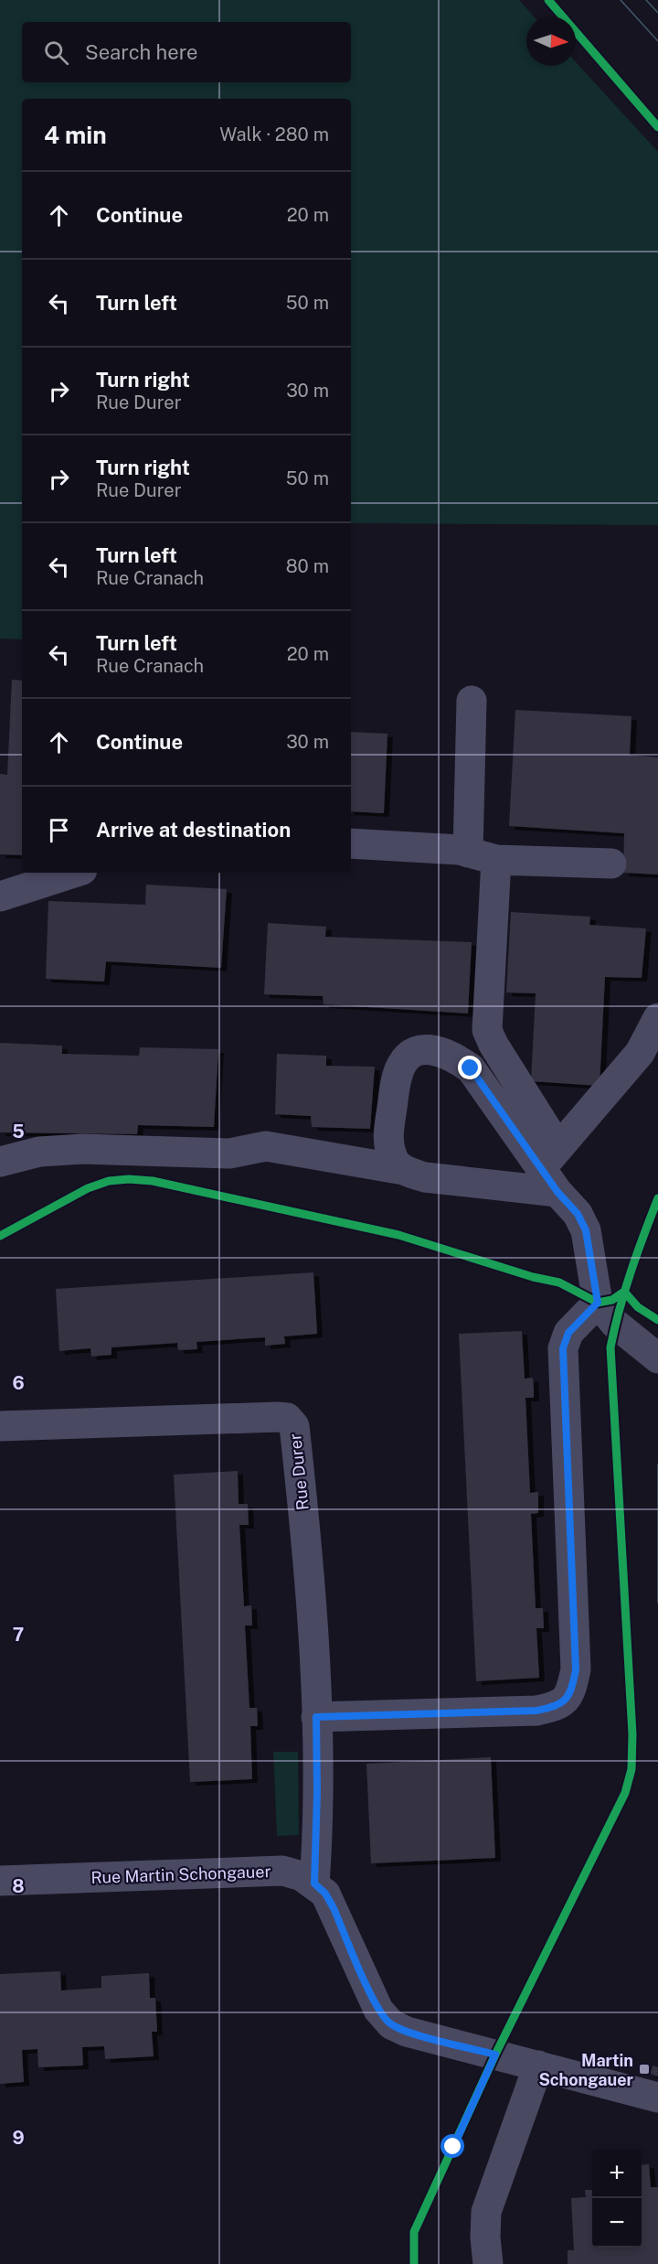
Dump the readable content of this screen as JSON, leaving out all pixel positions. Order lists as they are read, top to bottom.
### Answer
{
  "streets": {
    "street": ["Rue Durer", "Rue Martin Schongauer"]
  },
  "crossings": [
    ["Rue Durer", "Rue Martin Schongauer"]
  ],
  "places": {
    "transit": ["Martin Schongauer"]
  },
  "north": "right",
  "page": {
    "search": "Search here",
    "heading": ["4 min", "Walk · 280 m"],
    "list": [
      ["Continue", "20 m"],
      ["Turn left", "50 m"],
      ["Turn right", "Rue Durer", "30 m"],
      ["Turn right", "Rue Durer", "50 m"],
      ["Turn left", "Rue Cranach", "80 m"],
      ["Turn left", "Rue Cranach", "20 m"],
      ["Continue", "30 m"],
      "Arrive at destination"
    ],
    "map_buttons": ["+", "−"]
  },
  "grid": {
    "rows": [
      "5",
      "6",
      "7",
      "8",
      "9"
    ]
  }
}
